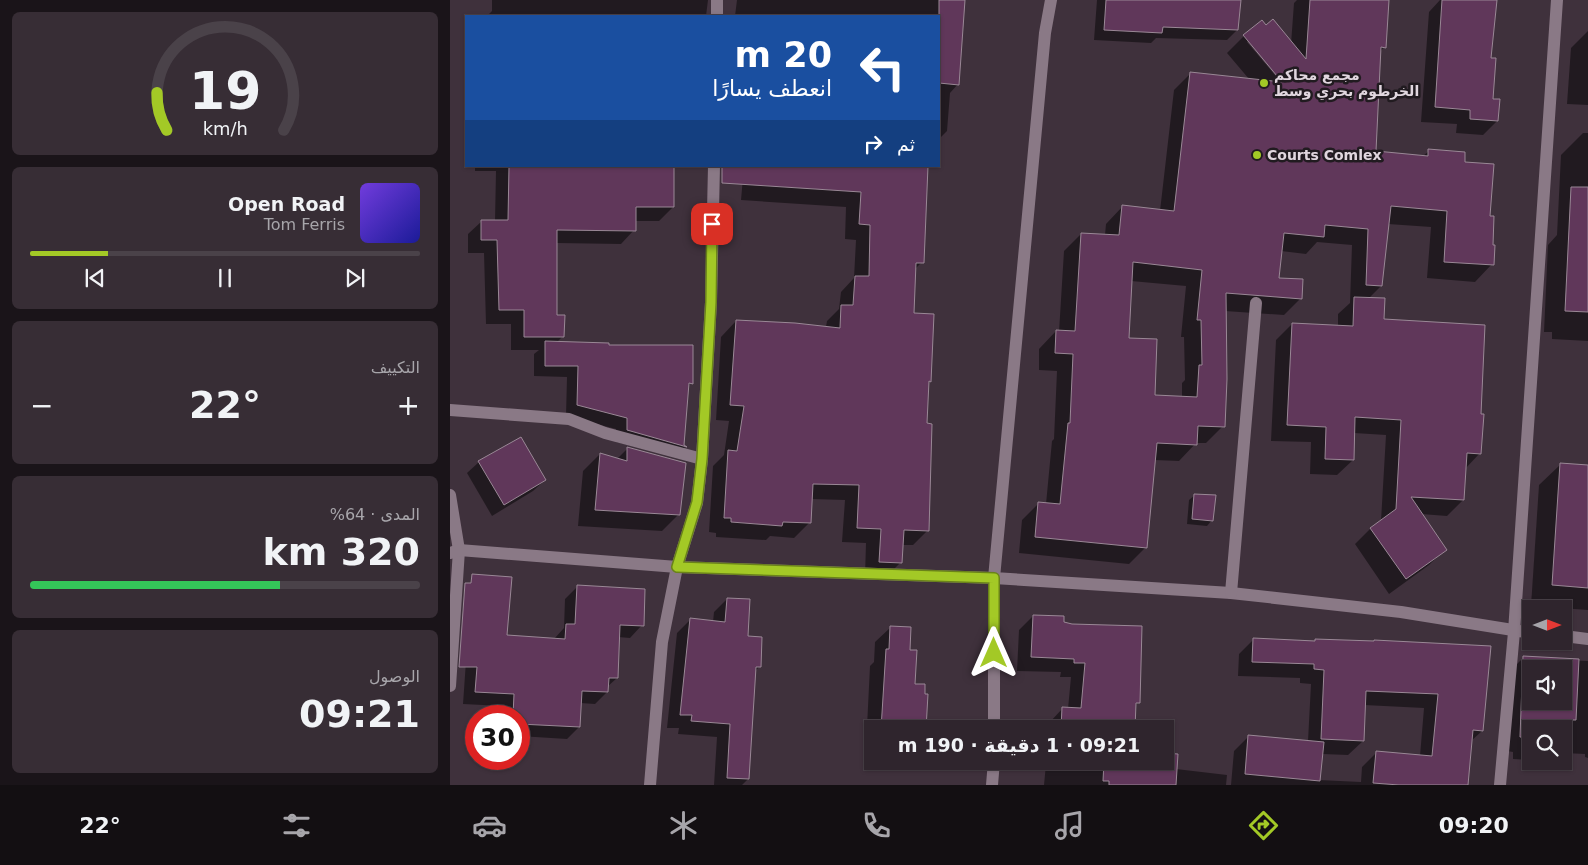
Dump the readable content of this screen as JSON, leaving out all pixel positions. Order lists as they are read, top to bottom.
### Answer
{
  "places": ["مجمع محاكم الخرطوم بحري وسط", "Courts Comlex"],
  "north": "right",
  "page": {
    "turn": ["20 m", "انعطف يسارًا"],
    "then": "ثم",
    "song": ["Open Road", "Tom Ferris"],
    "tile": [
      "التكييف",
      ["المدى · 64%", "320 km"],
      ["الوصول", "09:21"]
    ],
    "heat": ["−", "22°", "+"],
    "limit": "30",
    "trip": "09:21 · 1 دقيقة · 190 m",
    "tabs": ["09:20", "22°"],
    "gauge": ["19", "km/h"]
  }
}
